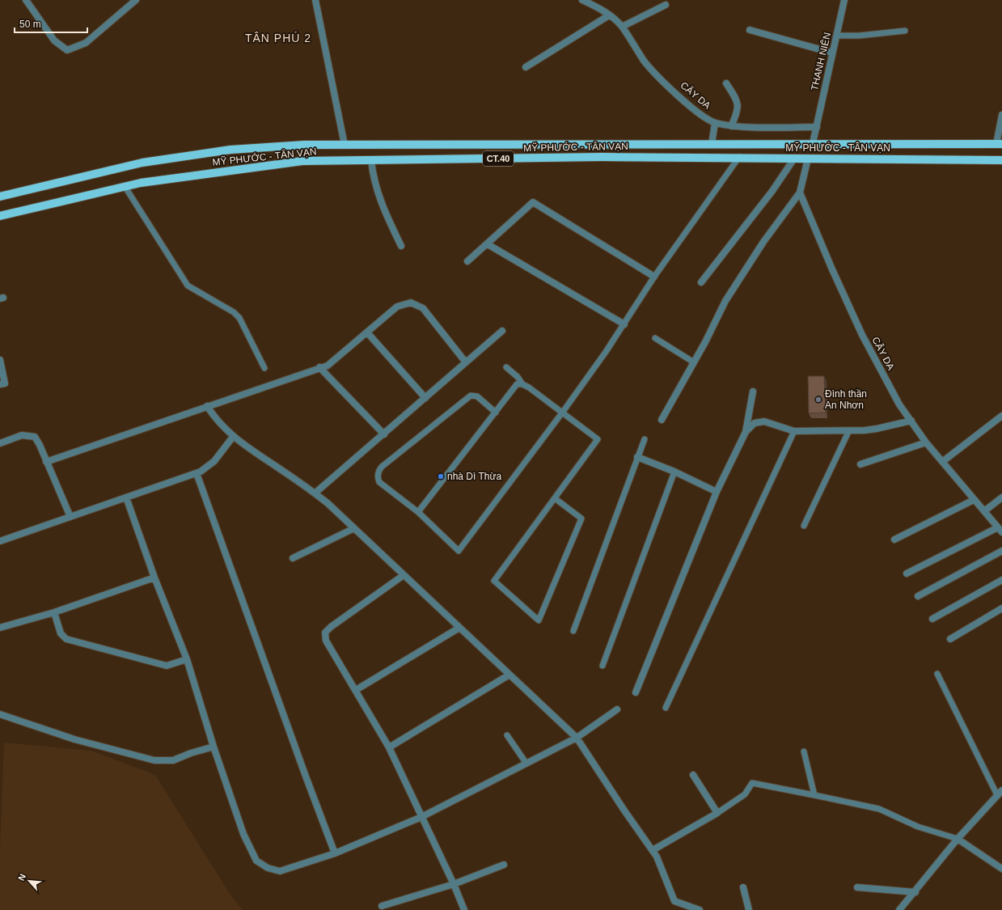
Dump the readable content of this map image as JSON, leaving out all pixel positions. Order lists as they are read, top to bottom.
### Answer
{
  "streets": {
    "main road": ["MỸ PHƯỚC - TÂN VẠN", "CT.40"],
    "street": ["THANH NIÊN", "CÂY DA"]
  },
  "crossings": [
    ["THANH NIÊN", "CÂY DA"]
  ],
  "districts": ["TÂN PHÚ 2"],
  "places": ["Đình thần An Nhơn", "nhà Dì Thừa"],
  "scale_bar": "50 m",
  "north": "top left"
}
